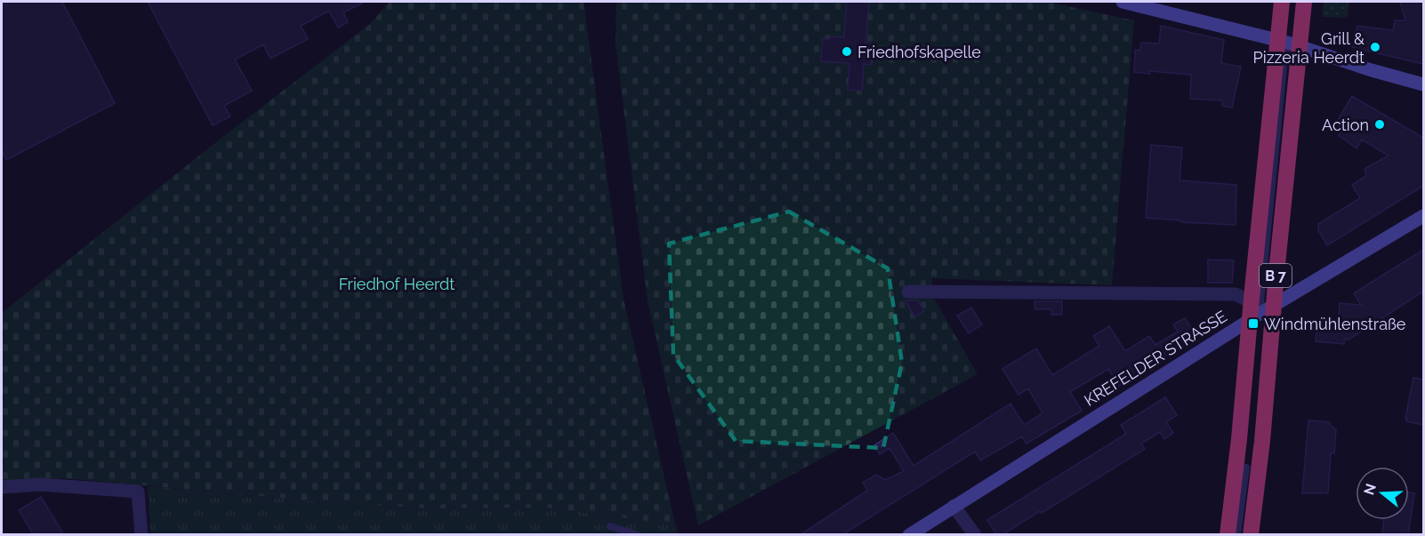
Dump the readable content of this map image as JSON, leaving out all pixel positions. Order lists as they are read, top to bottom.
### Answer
{
  "streets": {
    "highway": ["B 7"],
    "main road": ["KREFELDER STRASSE"]
  },
  "parks": ["Friedhof Heerdt"],
  "places": {
    "other": ["Grill & Pizzeria Heerdt", "Friedhofskapelle", "Action"],
    "transit": ["Windmühlenstraße"]
  },
  "north": "left"
}
